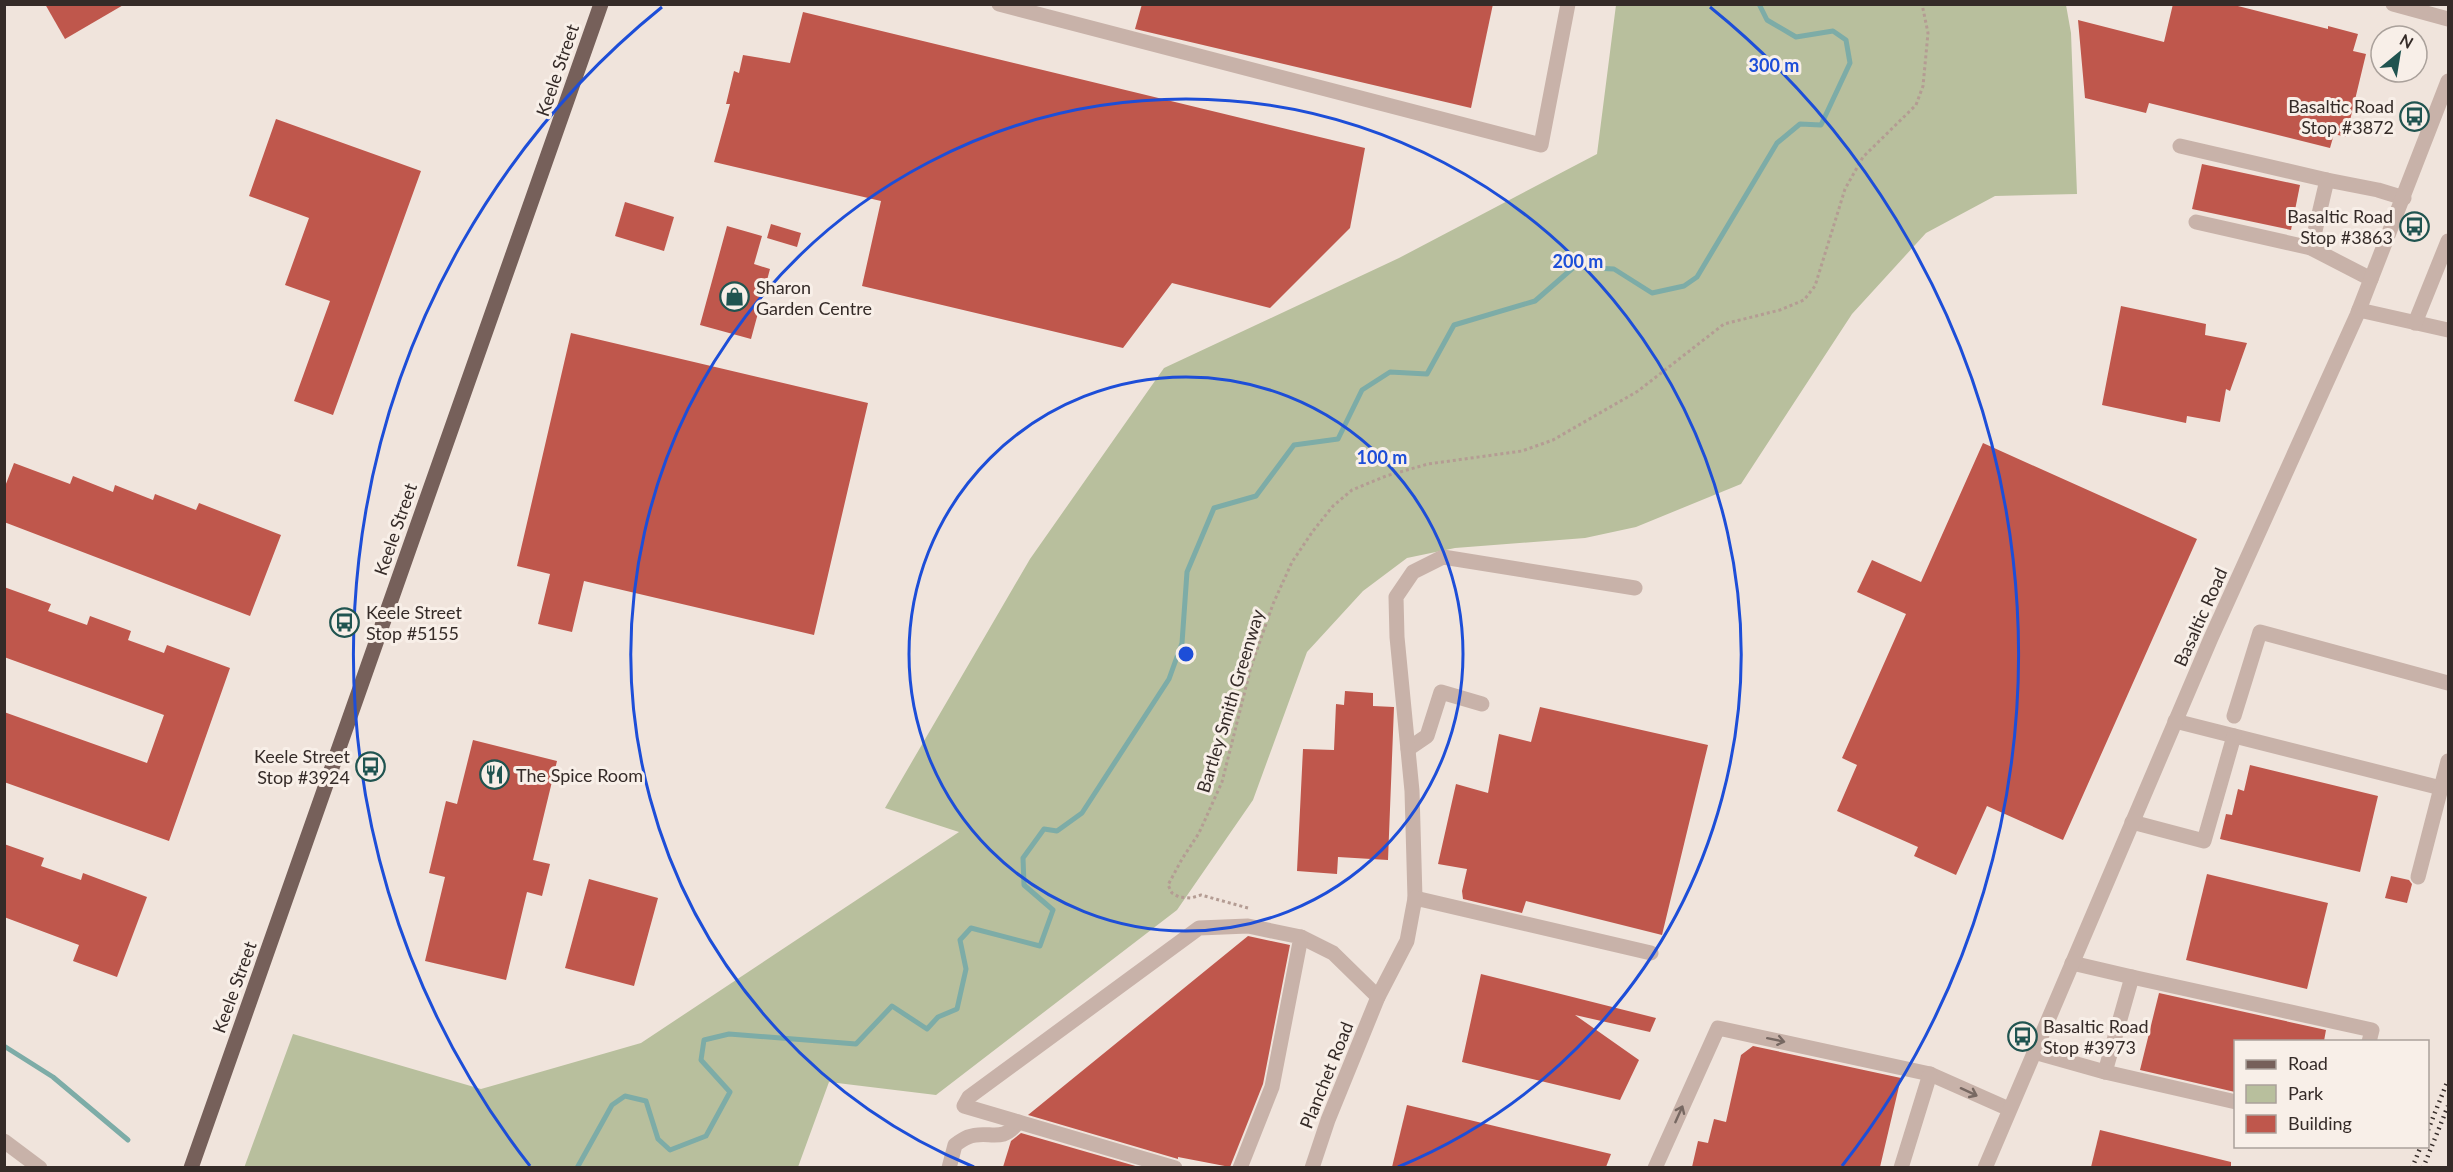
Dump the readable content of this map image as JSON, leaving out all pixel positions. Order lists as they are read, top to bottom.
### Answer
{
  "streets": {
    "main road": ["Keele Street"],
    "street": ["Basaltic Road", "Planchet Road"],
    "path": ["Bartley Smith Greenway"]
  },
  "places": {
    "bus stop": [
      "Basaltic Road Stop #3872",
      "Basaltic Road Stop #3863",
      "Keele Street Stop #5155",
      "Keele Street Stop #3924",
      "Basaltic Road Stop #3973"
    ],
    "shop": ["Sharon Garden Centre"],
    "restaurant": ["The Spice Room"]
  },
  "legend": ["Road", "Park", "Building"],
  "north": "top right",
  "rings": ["300 m", "200 m", "100 m"]
}
